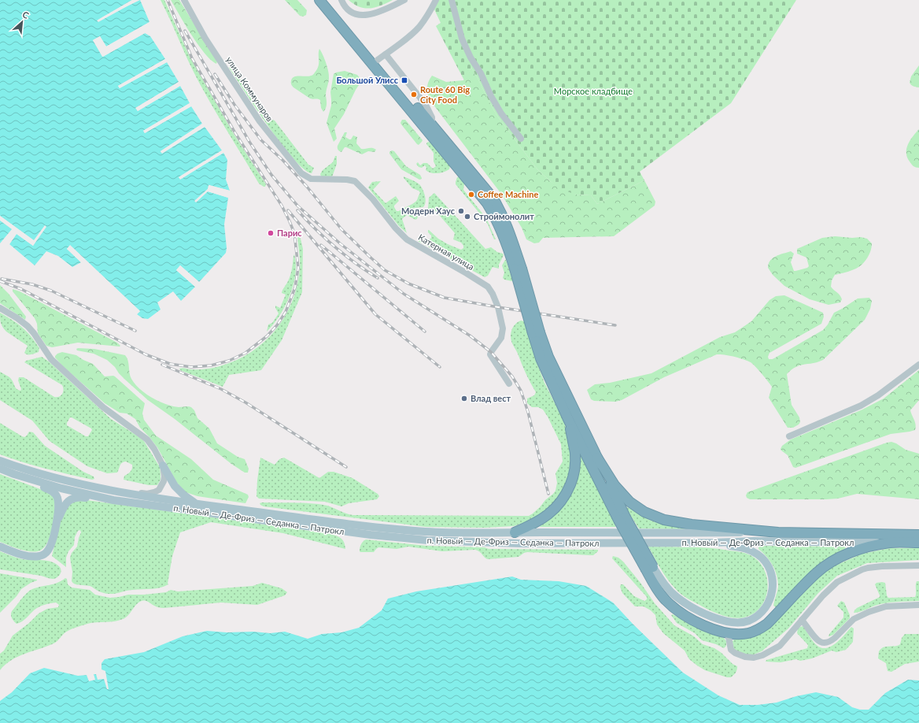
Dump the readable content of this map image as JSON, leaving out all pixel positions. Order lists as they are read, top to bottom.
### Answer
{
  "streets": {
    "highway": ["п. Новый — Де-Фриз — Седанка — Патрокл"],
    "street": ["улица Коммунаров", "Катерная улица"]
  },
  "crossings": [
    ["улица Коммунаров", "Катерная улица"]
  ],
  "parks": ["Морское кладбище"],
  "places": {
    "transit": ["Большой Улисс"],
    "other": [
      "Route 60 Big City Food",
      "Coffee Machine",
      "Модерн Хаус",
      "Строймонолит",
      "Парис",
      "Влад вест"
    ]
  },
  "north": "top right"
}
